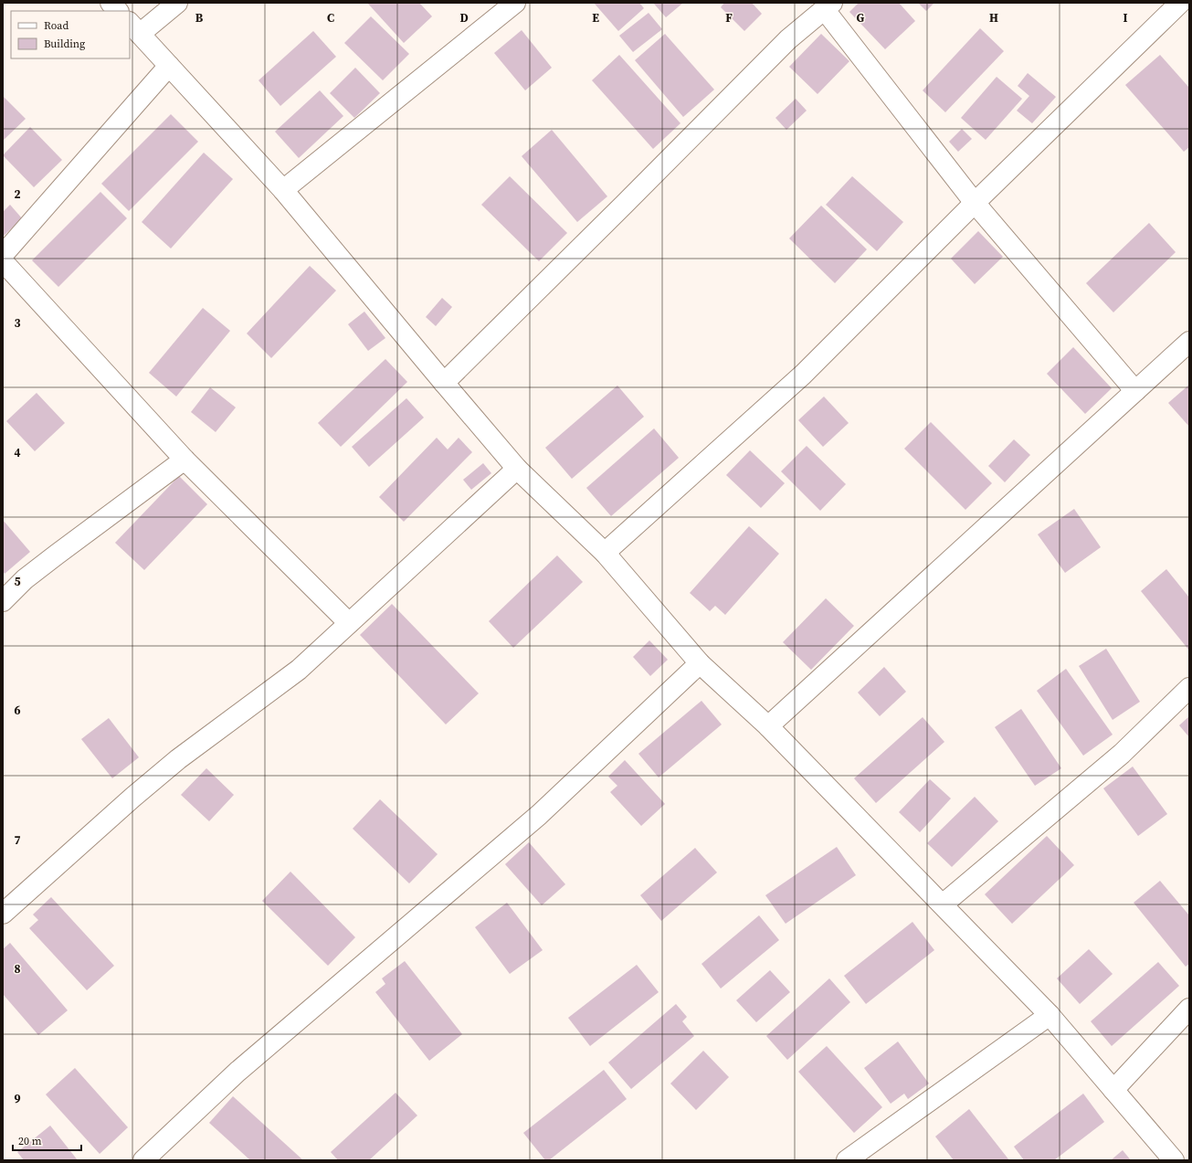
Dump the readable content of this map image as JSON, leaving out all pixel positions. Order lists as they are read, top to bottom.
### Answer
{
  "legend": ["Road", "Building"],
  "scale_bar": "20 m",
  "grid": {
    "columns": [
      "B",
      "C",
      "D",
      "E",
      "F",
      "G",
      "H",
      "I"
    ],
    "rows": [
      "2",
      "3",
      "4",
      "5",
      "6",
      "7",
      "8",
      "9"
    ]
  }
}
